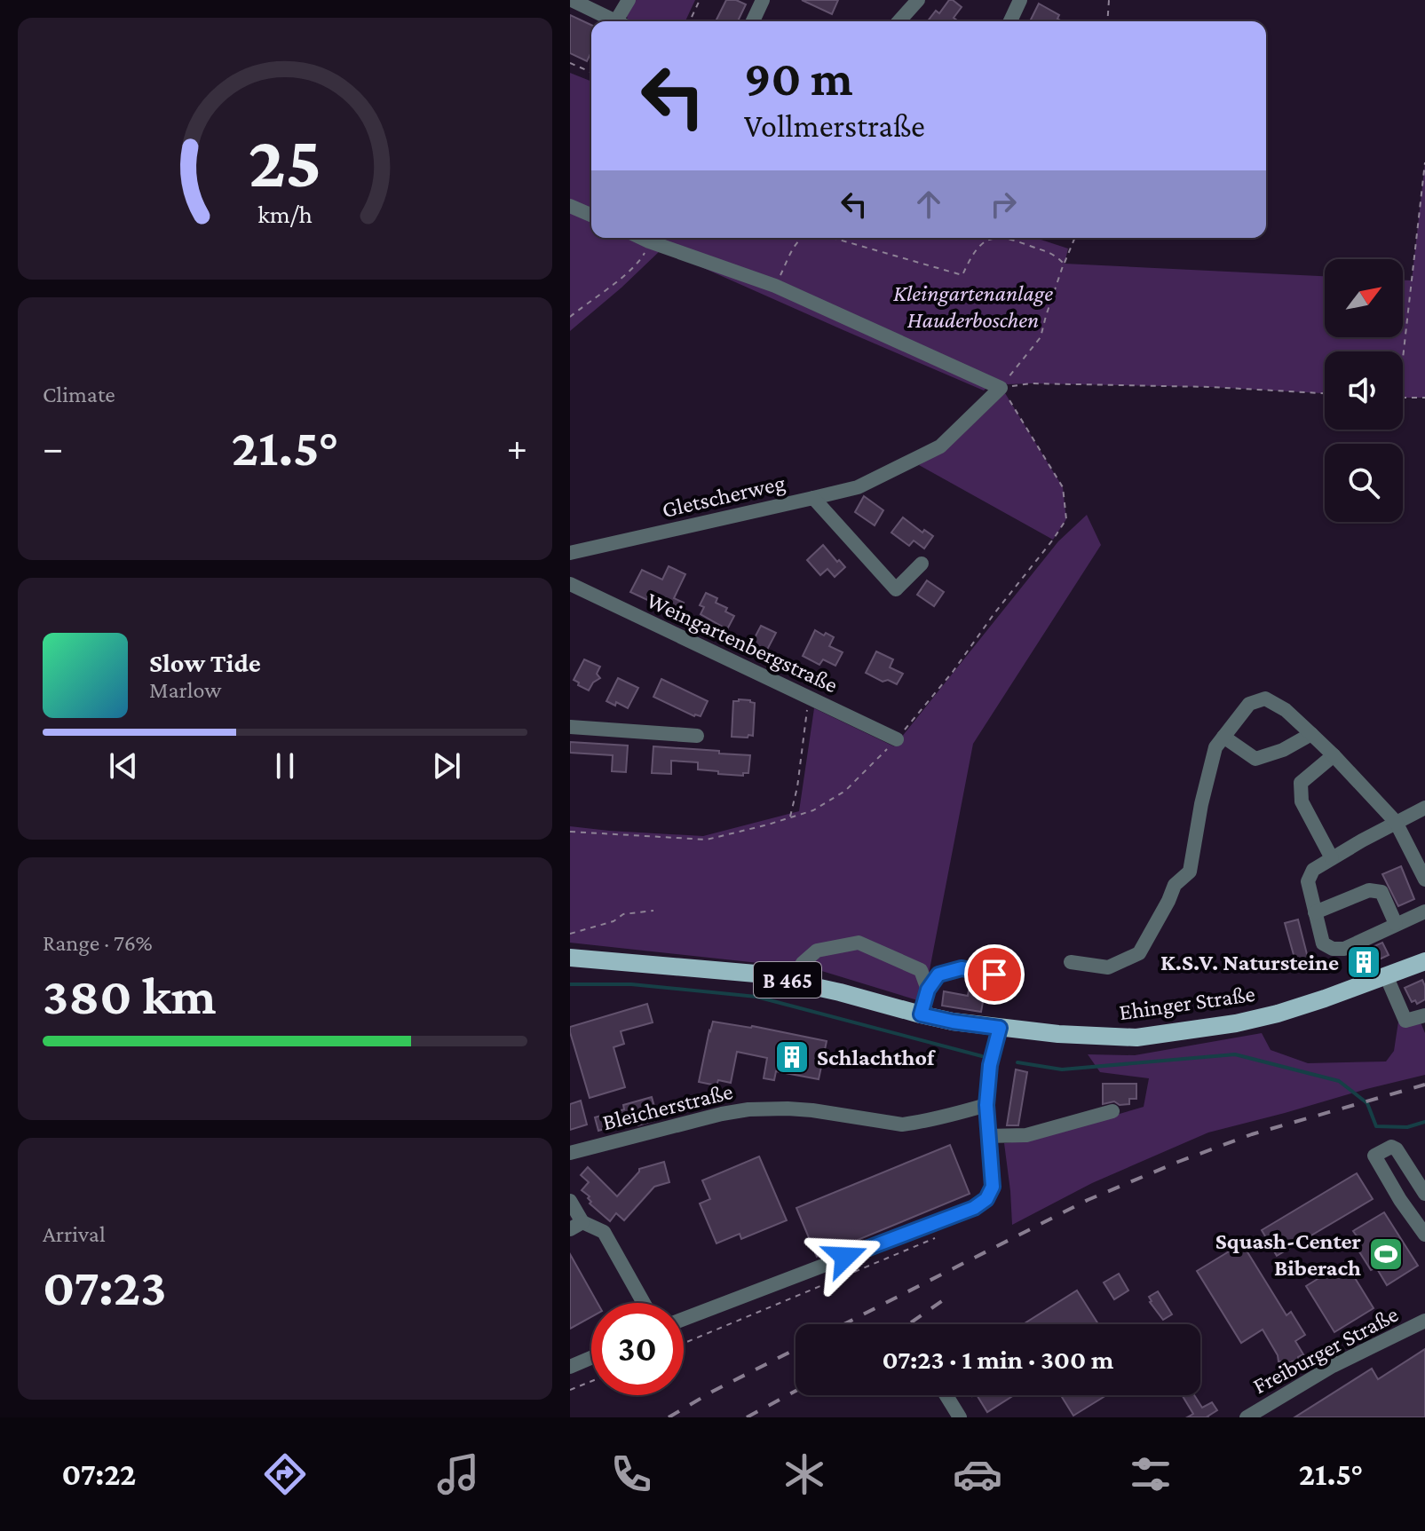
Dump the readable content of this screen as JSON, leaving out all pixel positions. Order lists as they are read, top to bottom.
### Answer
{
  "streets": {
    "main road": ["B 465", "Ehinger Straße"],
    "street": [
      "Gletscherweg",
      "Weingartenbergstraße",
      "Bleicherstraße",
      "Freiburger Straße"
    ]
  },
  "parks": ["Kleingartenanlage Hauderboschen"],
  "places": {
    "building": ["K.S.V. Natursteine", "Schlachthof"],
    "sports": ["Squash-Center Biberach"]
  },
  "north": "top right",
  "page": {
    "turn": ["90 m", "Vollmerstraße"],
    "tile": [
      "Climate",
      ["Range · 76%", "380 km"],
      ["Arrival", "07:23"]
    ],
    "heat": ["−", "21.5°", "+"],
    "song": ["Slow Tide", "Marlow"],
    "limit": "30",
    "trip": "07:23 · 1 min · 300 m",
    "tabs": ["07:22", "21.5°"],
    "gauge": ["25", "km/h"]
  }
}
